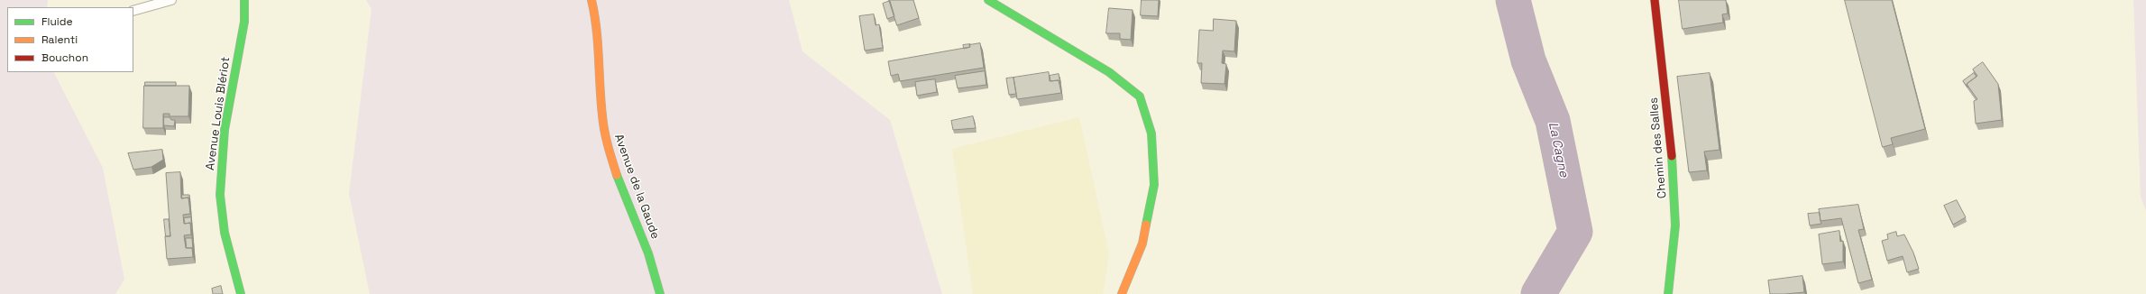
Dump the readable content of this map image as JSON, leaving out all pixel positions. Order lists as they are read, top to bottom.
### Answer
{
  "streets": {
    "street": ["Avenue Louis Blériot", "Chemin des Salles", "Avenue de la Gaude"]
  },
  "water": ["La Cagne"],
  "legend": ["Fluide", "Ralenti", "Bouchon"]
}
